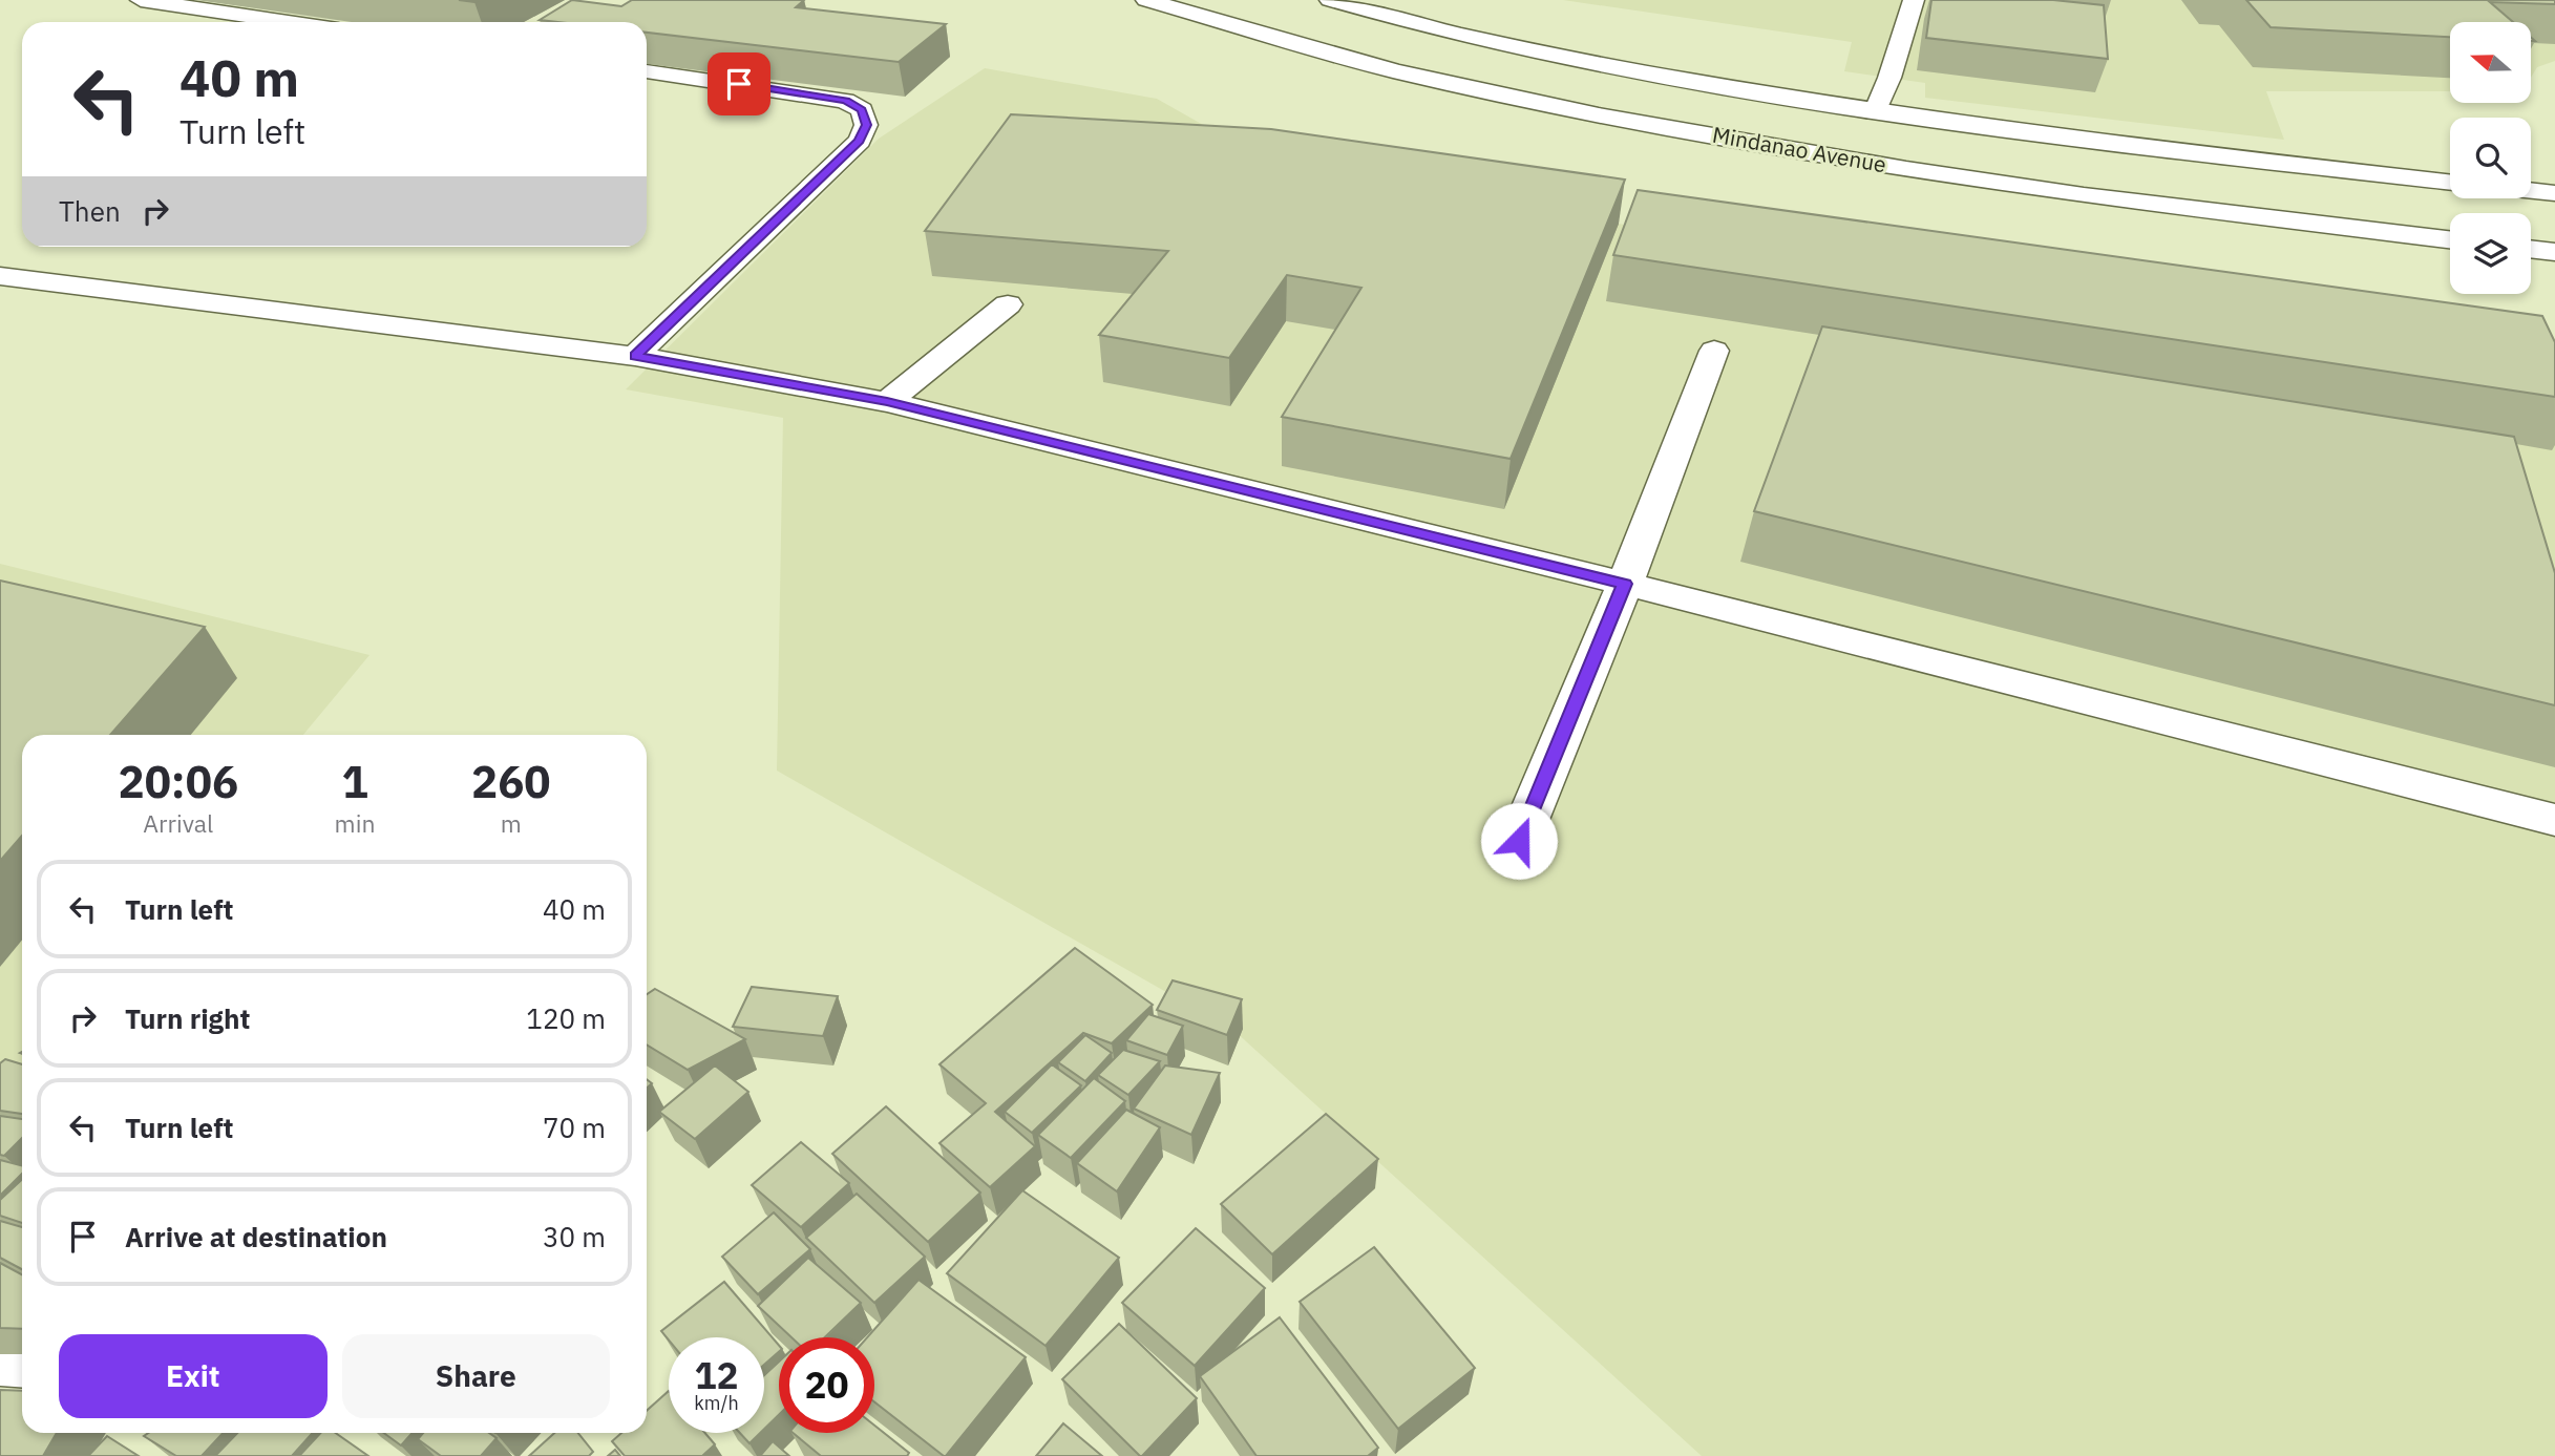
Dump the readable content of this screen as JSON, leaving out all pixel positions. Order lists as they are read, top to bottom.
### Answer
{
  "streets": {
    "main road": ["Mindanao Avenue"]
  },
  "north": "left",
  "page": {
    "turn": ["40 m", "Turn left"],
    "then": "Then",
    "eta": [
      "20:06",
      "Arrival",
      "1",
      "min",
      "260",
      "m"
    ],
    "list": [
      {
        "name": "Turn left",
        "value": "40 m"
      },
      {
        "name": "Turn right",
        "value": "120 m"
      },
      {
        "name": "Turn left",
        "value": "70 m"
      },
      {
        "name": "Arrive at destination",
        "value": "30 m"
      }
    ],
    "buttons": ["Exit", "Share"],
    "speed": "12 km/h",
    "limit": "20"
  }
}
